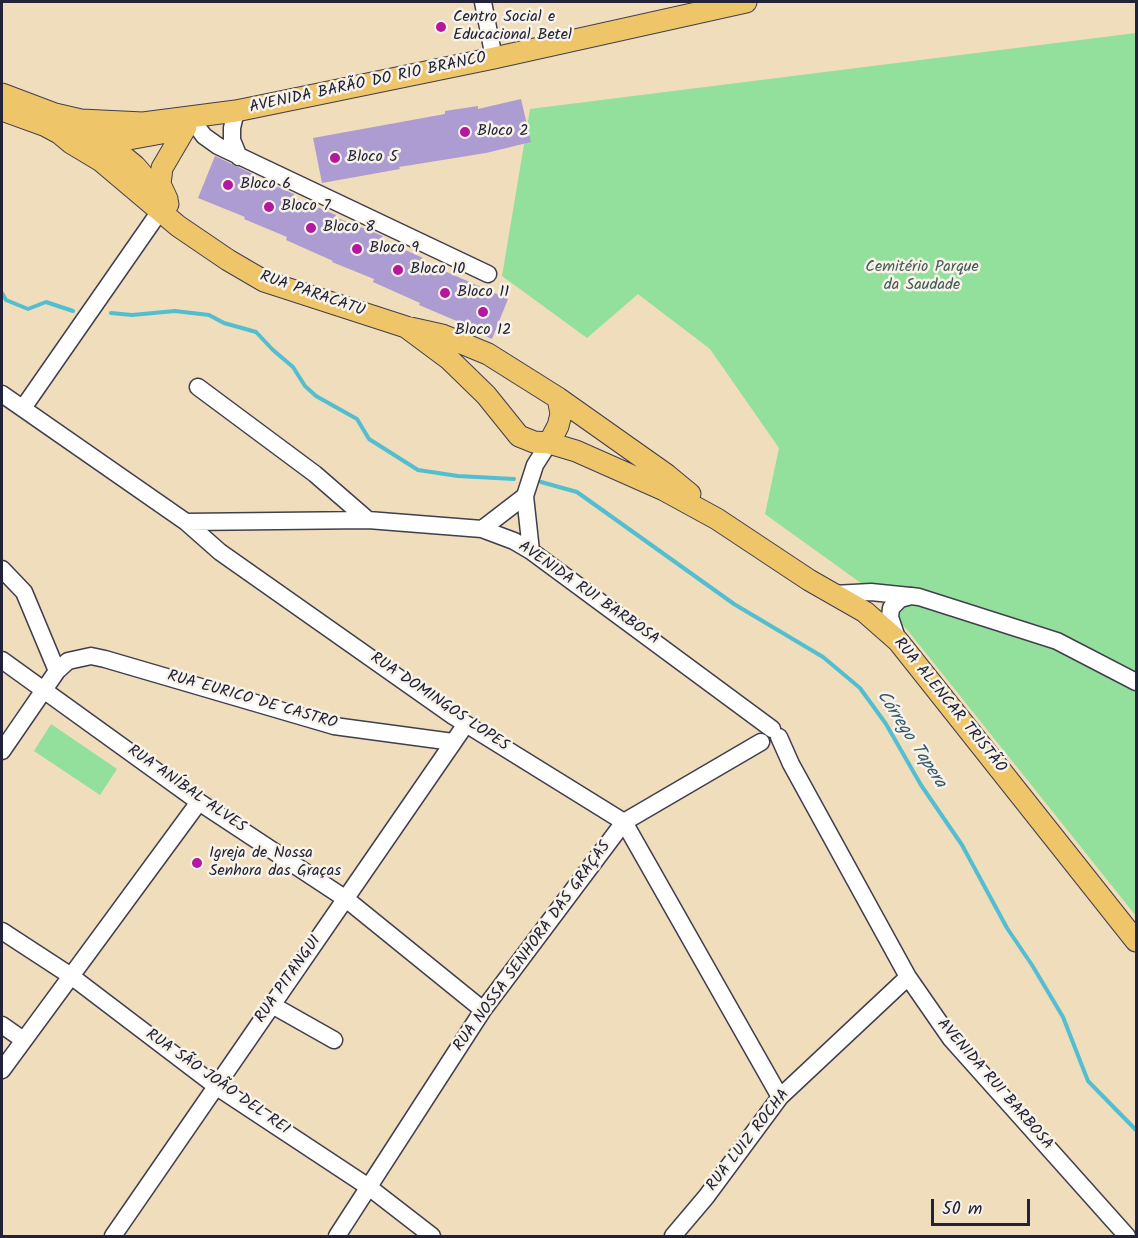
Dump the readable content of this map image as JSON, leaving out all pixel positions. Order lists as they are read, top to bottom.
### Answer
{
  "streets": {
    "main road": ["AVENIDA BARÃO DO RIO BRANCO", "RUA PARACATU", "RUA ALENCAR TRISTÃO"],
    "street": [
      "AVENIDA RUI BARBOSA",
      "RUA EURICO DE CASTRO",
      "RUA DOMINGOS LOPES",
      "RUA ANÍBAL ALVES",
      "RUA NOSSA SENHORA DAS GRAÇAS",
      "RUA PITANGUI",
      "RUA SÃO JOÃO DEL REI",
      "RUA LUIZ ROCHA"
    ]
  },
  "crossings": [
    ["AVENIDA BARÃO DO RIO BRANCO", "RUA PARACATU"],
    ["RUA PARACATU", "RUA ALENCAR TRISTÃO"],
    ["AVENIDA RUI BARBOSA", "RUA DOMINGOS LOPES"],
    ["AVENIDA RUI BARBOSA", "RUA NOSSA SENHORA DAS GRAÇAS"],
    ["AVENIDA RUI BARBOSA", "RUA LUIZ ROCHA"],
    ["RUA EURICO DE CASTRO", "RUA PITANGUI"],
    ["RUA DOMINGOS LOPES", "RUA NOSSA SENHORA DAS GRAÇAS"],
    ["RUA DOMINGOS LOPES", "RUA PITANGUI"],
    ["RUA DOMINGOS LOPES", "RUA LUIZ ROCHA"],
    ["RUA ANÍBAL ALVES", "RUA NOSSA SENHORA DAS GRAÇAS"],
    ["RUA ANÍBAL ALVES", "RUA PITANGUI"],
    ["RUA NOSSA SENHORA DAS GRAÇAS", "RUA SÃO JOÃO DEL REI"],
    ["RUA PITANGUI", "RUA SÃO JOÃO DEL REI"]
  ],
  "water": ["Córrego Tapera"],
  "parks": ["Cemitério Parque da Saudade"],
  "places": [
    "Centro Social e Educacional Betel",
    "Bloco 2",
    "Bloco 5",
    "Bloco 6",
    "Bloco 7",
    "Bloco 8",
    "Bloco 9",
    "Bloco 10",
    "Bloco 11",
    "Bloco 12",
    "Igreja de Nossa Senhora das Graças"
  ],
  "scale_bar": "50 m"
}
